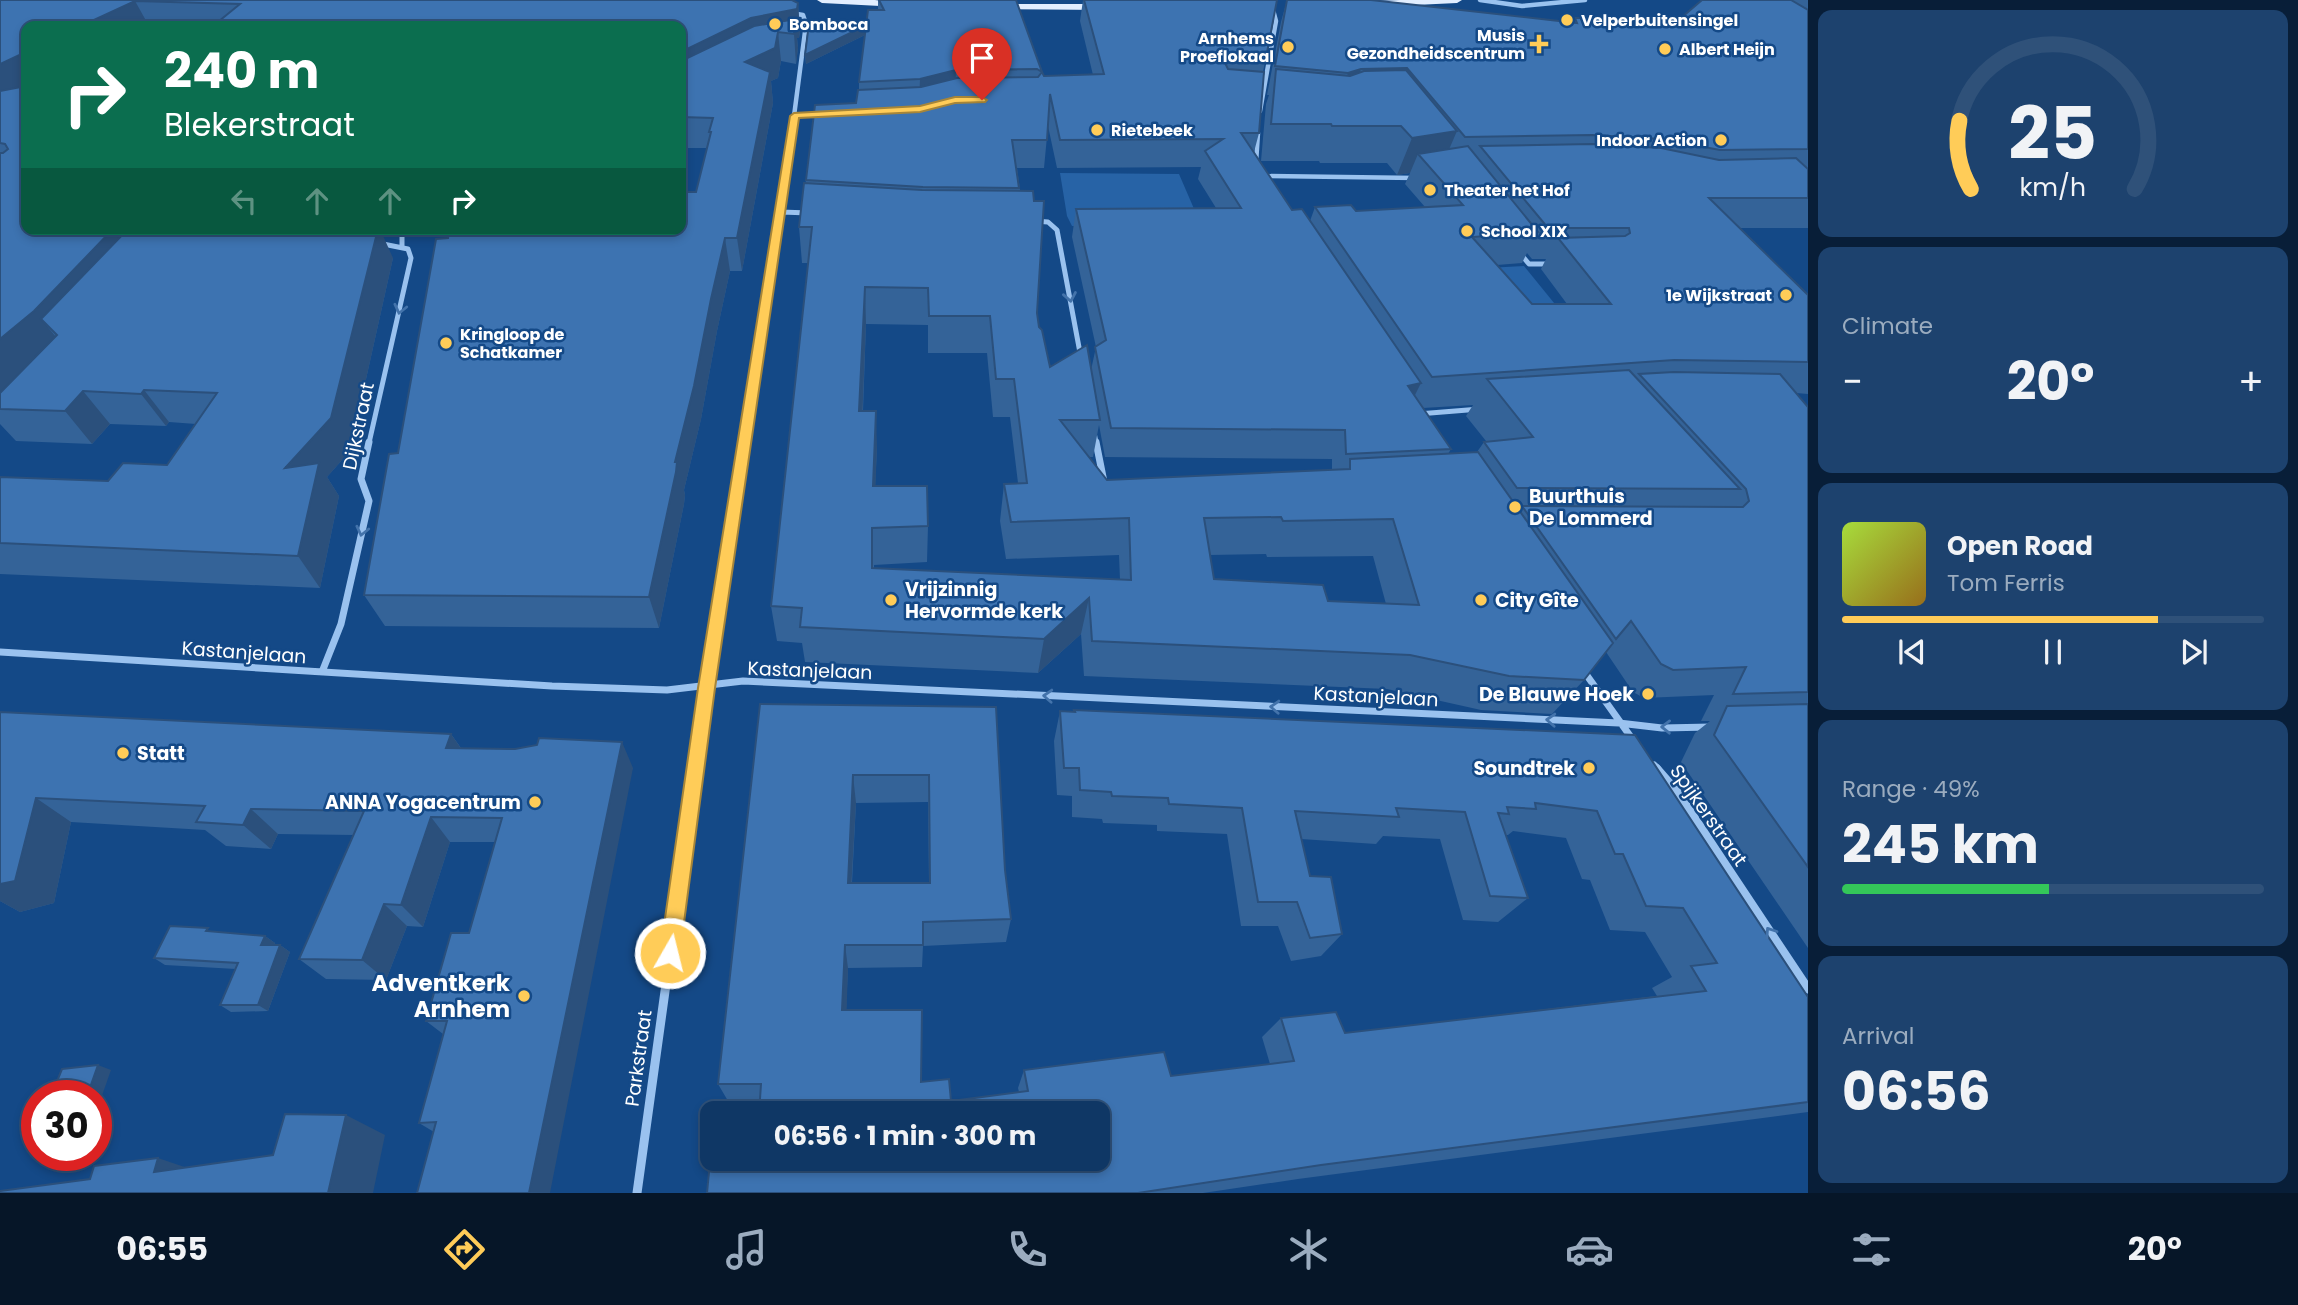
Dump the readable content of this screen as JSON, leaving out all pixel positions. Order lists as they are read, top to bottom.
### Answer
{
  "streets": {
    "street": [
      "Dijkstraat",
      "Kastanjelaan",
      "Spijkerstraat",
      "Parkstraat"
    ]
  },
  "crossings": [
    ["Dijkstraat", "Kastanjelaan"],
    ["Kastanjelaan", "Parkstraat"]
  ],
  "one_way": ["Dijkstraat", "Kastanjelaan", "Spijkerstraat"],
  "places": {
    "other": [
      "Velperbuitensingel",
      "Bomboca",
      "Arnhems Proeflokaal",
      "Albert Heijn",
      "Rietebeek",
      "Indoor Action",
      "Theater het Hof",
      "School XIX",
      "1e Wijkstraat",
      "Kringloop de Schatkamer",
      "Buurthuis De Lommerd",
      "Vrijzinnig Hervormde kerk",
      "City Gîte",
      "De Blauwe Hoek",
      "Statt",
      "Soundtrek",
      "ANNA Yogacentrum",
      "Adventkerk Arnhem"
    ],
    "health": ["Musis Gezondheidscentrum"]
  },
  "page": {
    "turn": ["240 m", "Blekerstraat"],
    "tile": [
      "Climate",
      ["Range · 49%", "245 km"],
      ["Arrival", "06:56"]
    ],
    "heat": ["−", "20°", "+"],
    "song": ["Open Road", "Tom Ferris"],
    "limit": "30",
    "trip": "06:56 · 1 min · 300 m",
    "tabs": ["06:55", "20°"],
    "gauge": ["25", "km/h"]
  }
}
